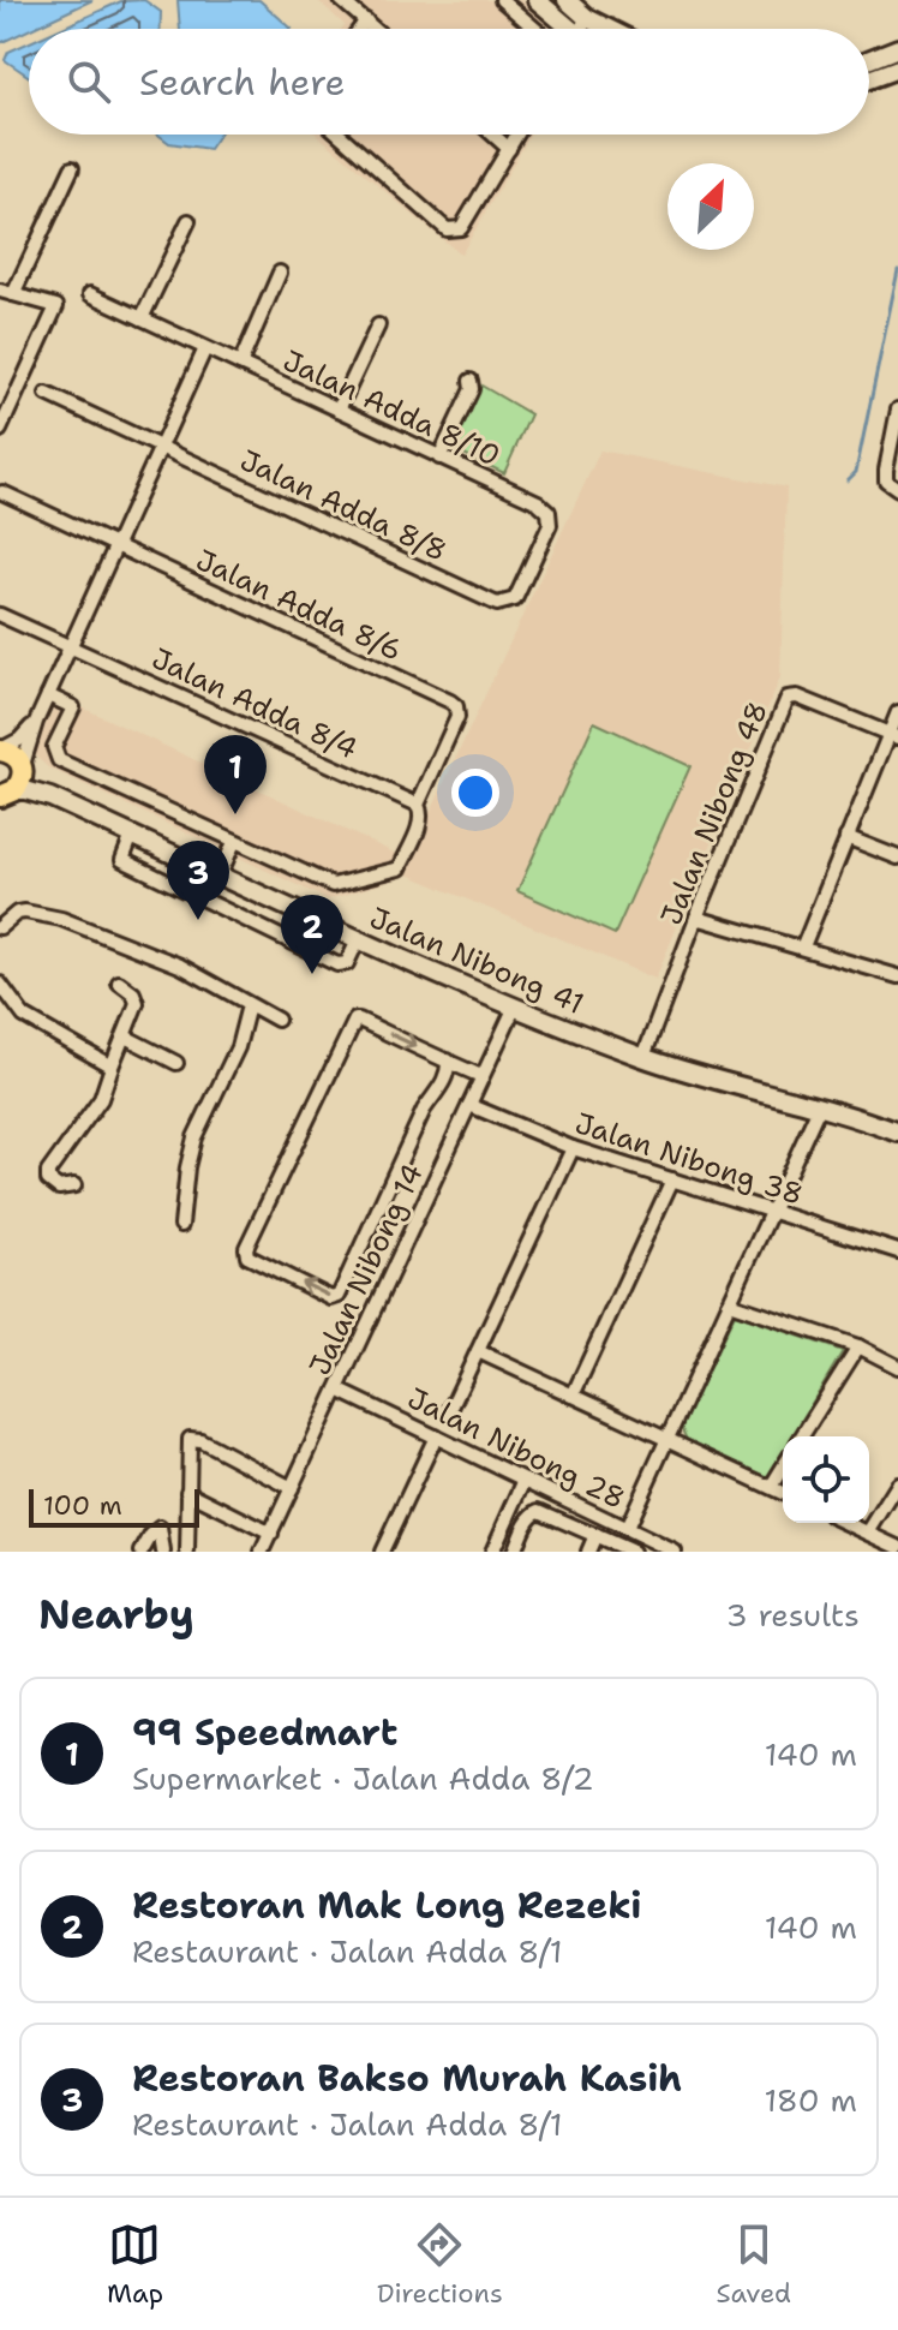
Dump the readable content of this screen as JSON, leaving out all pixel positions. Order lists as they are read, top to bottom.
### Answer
{
  "streets": {
    "main road": ["Jalan Nibong 41"],
    "street": [
      "Jalan Adda 8/10",
      "Jalan Adda 8/8",
      "Jalan Adda 8/6",
      "Jalan Adda 8/4",
      "Jalan Nibong 48",
      "Jalan Nibong 38",
      "Jalan Nibong 14",
      "Jalan Nibong 28"
    ]
  },
  "crossings": [
    ["Jalan Adda 8/10", "Jalan Adda 8/8"],
    ["Jalan Adda 8/6", "Jalan Adda 8/4"],
    ["Jalan Nibong 48", "Jalan Nibong 41"],
    ["Jalan Nibong 41", "Jalan Nibong 14"],
    ["Jalan Nibong 38", "Jalan Nibong 14"],
    ["Jalan Nibong 14", "Jalan Nibong 28"]
  ],
  "scale_bar": "100 m",
  "north": "top right",
  "page": {
    "search": "Search here",
    "pins": ["1", "3", "2"],
    "scale": "100 m",
    "heading": ["Nearby", "3 results"],
    "list": [
      {
        "mark": "1",
        "name": "99 Speedmart",
        "note": "Supermarket · Jalan Adda 8/2",
        "value": "140 m"
      },
      {
        "mark": "2",
        "name": "Restoran Mak Long Rezeki",
        "note": "Restaurant · Jalan Adda 8/1",
        "value": "140 m"
      },
      {
        "mark": "3",
        "name": "Restoran Bakso Murah Kasih",
        "note": "Restaurant · Jalan Adda 8/1",
        "value": "180 m"
      }
    ],
    "nav": ["Map", "Directions", "Saved"]
  }
}
